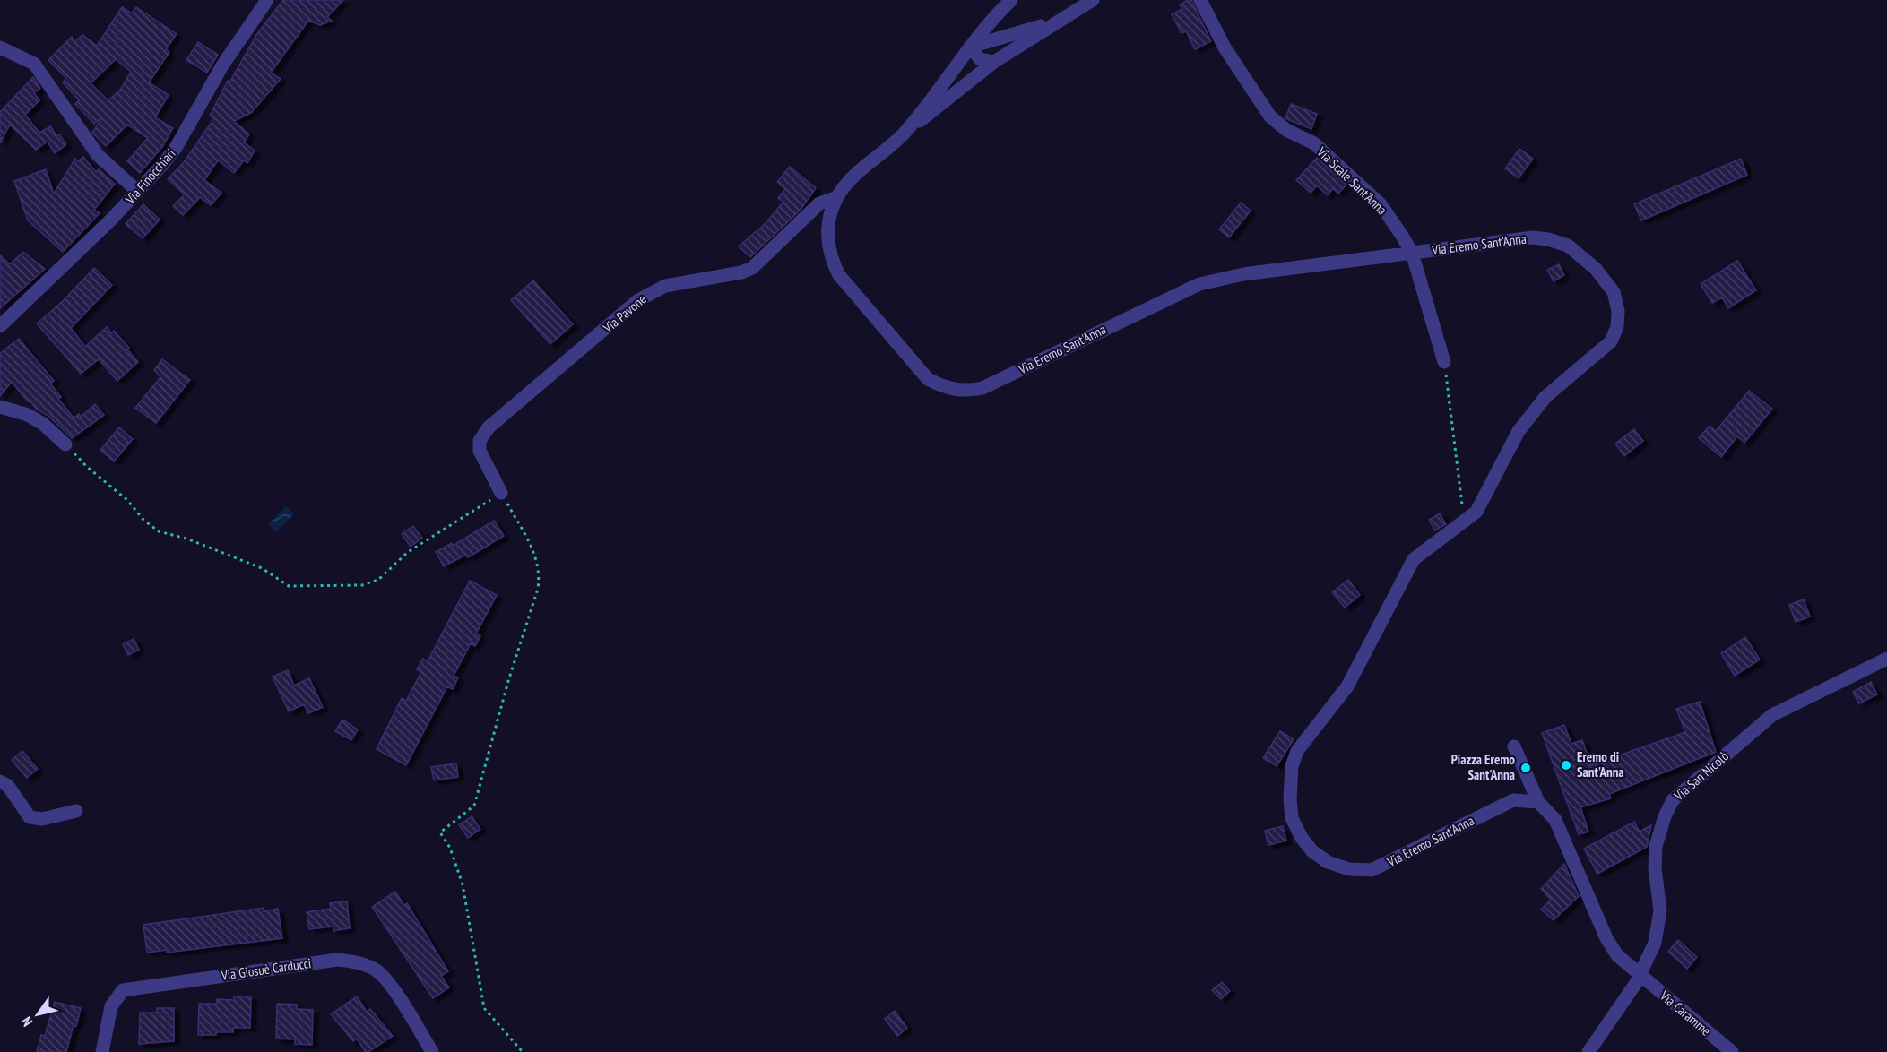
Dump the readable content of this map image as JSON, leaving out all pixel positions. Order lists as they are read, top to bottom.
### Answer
{
  "streets": {
    "street": [
      "Via Finocchiari",
      "Via Scale Sant'Anna",
      "Via Eremo Sant'Anna",
      "Via Pavone",
      "Via San Nicolò",
      "Via Giosuè Carducci",
      "Via Caramme"
    ]
  },
  "crossings": [
    ["Via Scale Sant'Anna", "Via Eremo Sant'Anna"],
    ["Via Eremo Sant'Anna", "Via Pavone"],
    ["Via San Nicolò", "Via Caramme"]
  ],
  "places": ["Eremo di Sant'Anna", "Piazza Eremo Sant'Anna"],
  "north": "bottom left"
}
